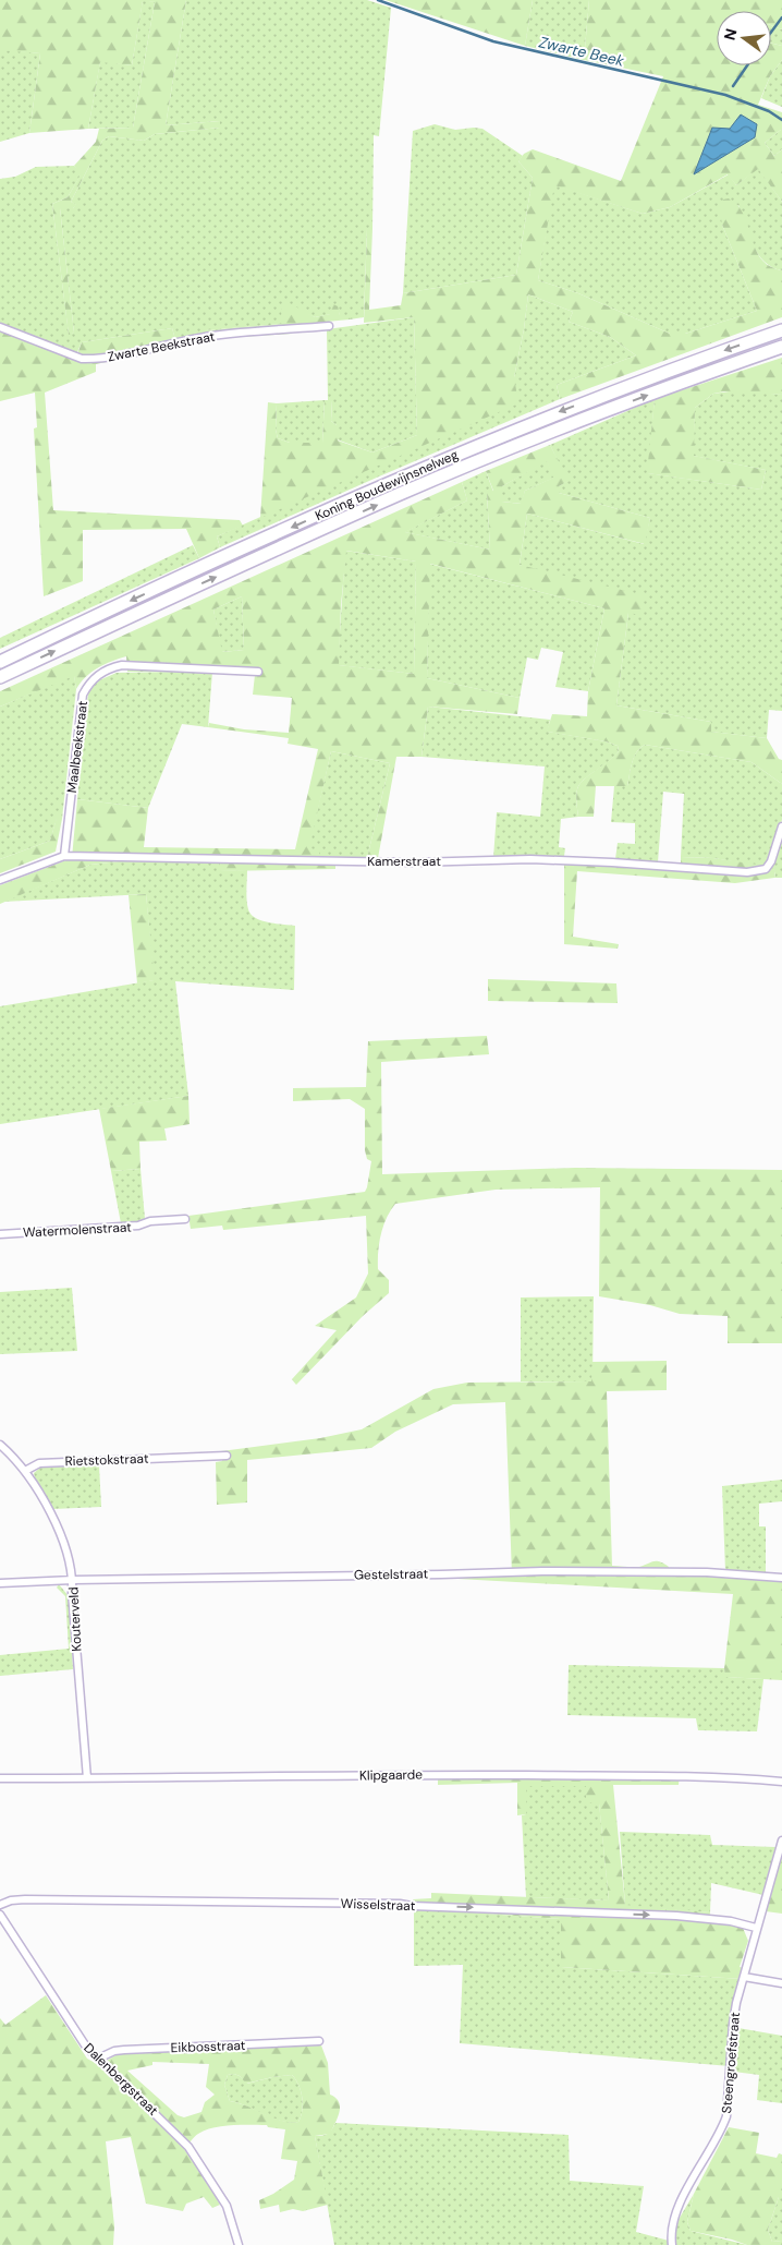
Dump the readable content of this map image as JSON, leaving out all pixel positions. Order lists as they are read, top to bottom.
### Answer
{
  "streets": {
    "highway": ["Koning Boudewijnsnelweg"],
    "street": [
      "Zwarte Beekstraat",
      "Maalbeekstraat",
      "Kamerstraat",
      "Watermolenstraat",
      "Rietstokstraat",
      "Gestelstraat",
      "Kouterveld",
      "Klipgaarde",
      "Wisselstraat",
      "Eikbosstraat",
      "Steengroefstraat",
      "Dalenbergstraat"
    ]
  },
  "crossings": [
    ["Maalbeekstraat", "Kamerstraat"],
    ["Rietstokstraat", "Kouterveld"],
    ["Gestelstraat", "Kouterveld"],
    ["Kouterveld", "Klipgaarde"],
    ["Wisselstraat", "Steengroefstraat"],
    ["Eikbosstraat", "Dalenbergstraat"]
  ],
  "one_way": ["Wisselstraat"],
  "water": ["Zwarte Beek"],
  "north": "left"
}
